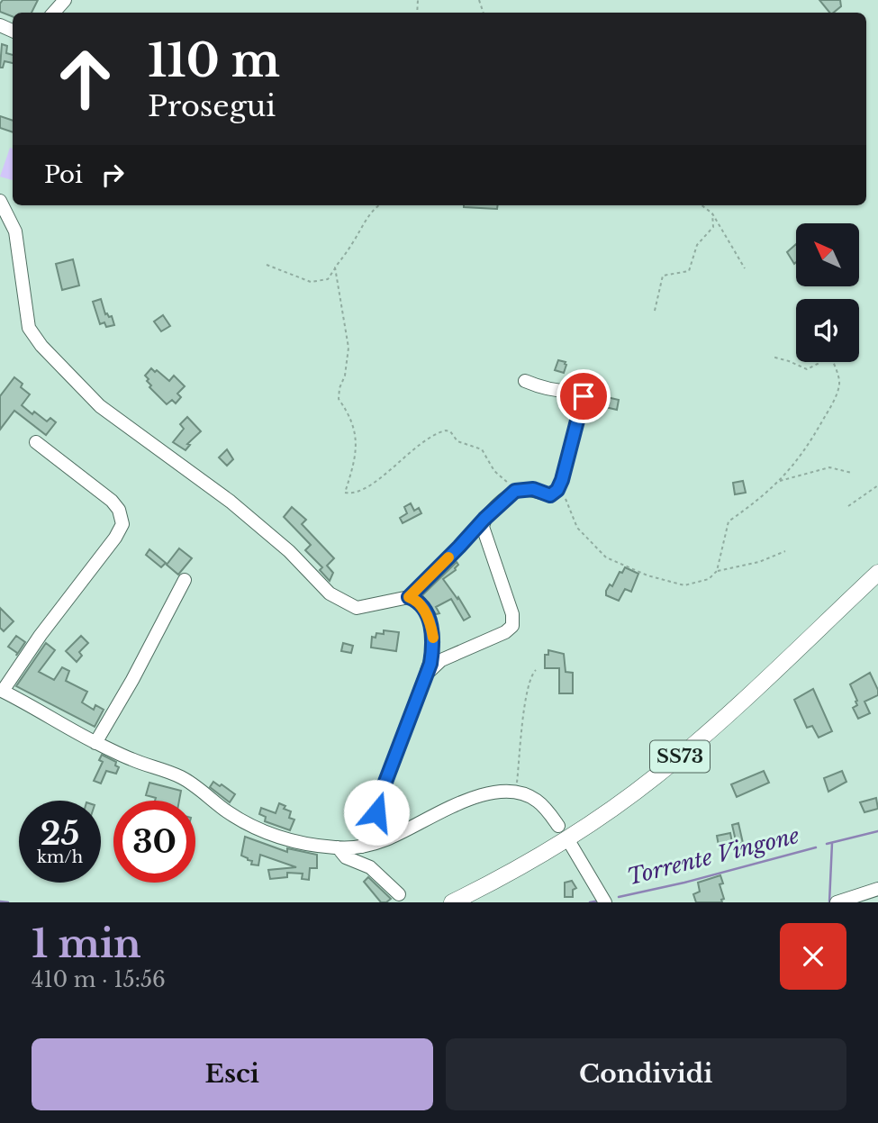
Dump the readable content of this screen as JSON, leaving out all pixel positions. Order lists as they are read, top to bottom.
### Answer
{
  "streets": {
    "main road": ["SS73"]
  },
  "water": ["Torrente Vingone"],
  "north": "top left",
  "page": {
    "turn": ["110 m", "Prosegui"],
    "then": "Poi",
    "speed": "25 km/h",
    "limit": "30",
    "heading": ["1 min", "410 m · 15:56"],
    "buttons": ["Esci", "Condividi"]
  }
}
